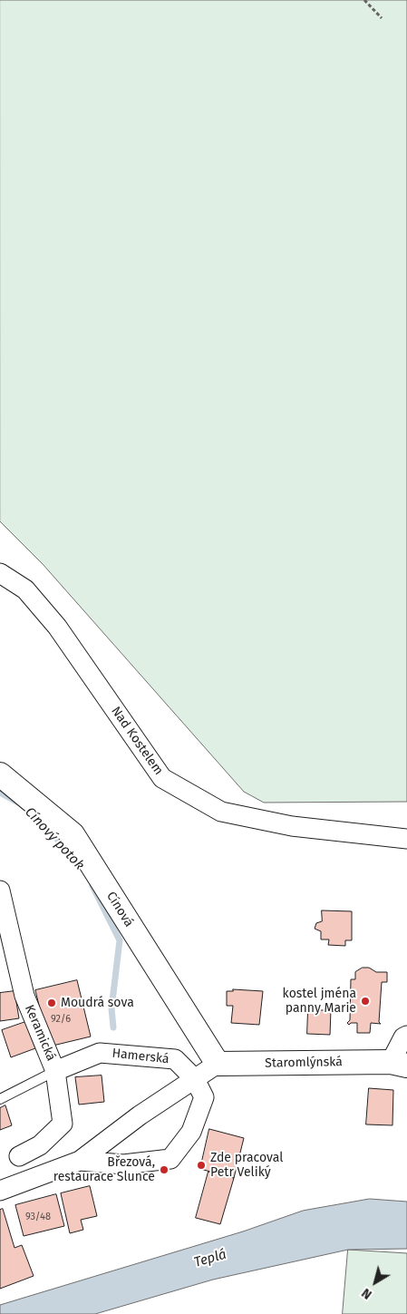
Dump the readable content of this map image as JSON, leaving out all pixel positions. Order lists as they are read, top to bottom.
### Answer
{
  "streets": {
    "street": [
      "Nad Kostelem",
      "Cínová",
      "Keramická",
      "Hamerská",
      "Staromlýnská"
    ]
  },
  "crossings": [
    ["Cínová", "Hamerská"],
    ["Cínová", "Staromlýnská"],
    ["Keramická", "Hamerská"],
    ["Hamerská", "Staromlýnská"]
  ],
  "water": ["Cínový potok", "Teplá"],
  "places": [
    "kostel jména panny Marie",
    "Moudrá sova",
    "Zde pracoval Petr Veliký",
    "Březová, restaurace Slunce"
  ],
  "house_numbers": ["92/6", "93/48"],
  "north": "bottom left"
}
